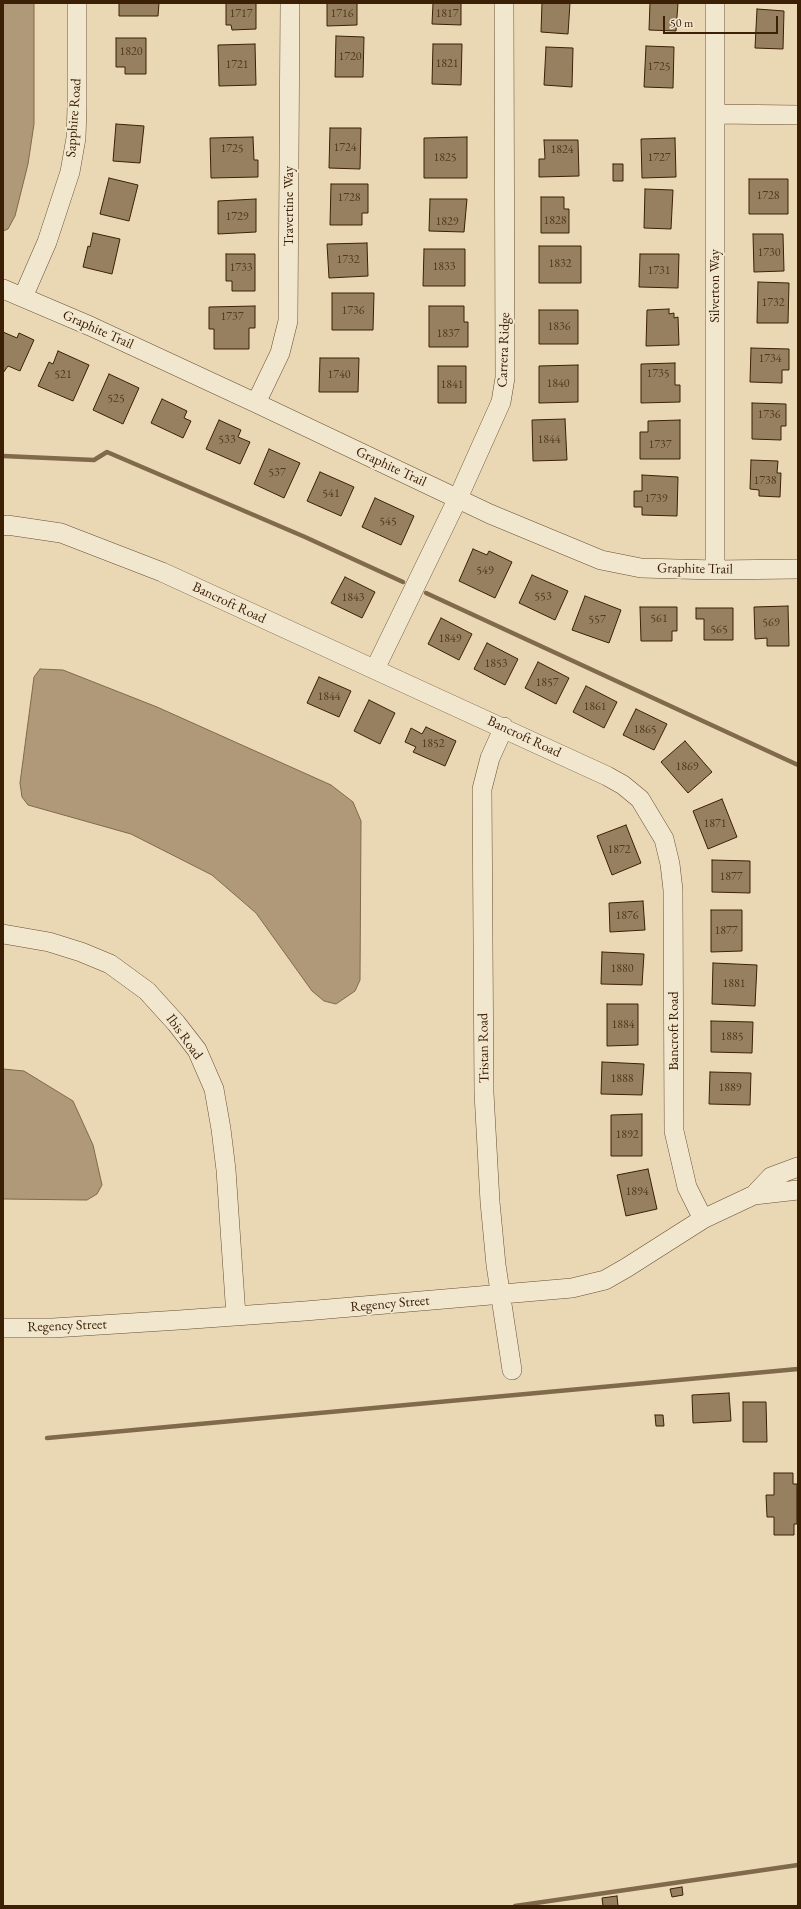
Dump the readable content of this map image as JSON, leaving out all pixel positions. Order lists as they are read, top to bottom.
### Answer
{
  "streets": {
    "street": [
      "Sapphire Road",
      "Travertine Way",
      "Silverton Way",
      "Graphite Trail",
      "Carrera Ridge",
      "Bancroft Road",
      "Ibis Road",
      "Tristan Road",
      "Regency Street"
    ]
  },
  "crossings": [
    ["Sapphire Road", "Graphite Trail"],
    ["Travertine Way", "Graphite Trail"],
    ["Silverton Way", "Graphite Trail"],
    ["Graphite Trail", "Carrera Ridge"],
    ["Carrera Ridge", "Bancroft Road"],
    ["Bancroft Road", "Tristan Road"],
    ["Bancroft Road", "Regency Street"],
    ["Ibis Road", "Regency Street"],
    ["Tristan Road", "Regency Street"]
  ],
  "house_numbers": [
    "1717",
    "1716",
    "1817",
    "1820",
    "1720",
    "1821",
    "1721",
    "1725",
    "1724",
    "1725",
    "1824",
    "1825",
    "1727",
    "1728",
    "1728",
    "1729",
    "1828",
    "1829",
    "1730",
    "1732",
    "1832",
    "1833",
    "1733",
    "1731",
    "1732",
    "1736",
    "1737",
    "1836",
    "1837",
    "1734",
    "1735",
    "521",
    "1740",
    "1840",
    "1841",
    "525",
    "1736",
    "533",
    "1844",
    "1737",
    "537",
    "1738",
    "541",
    "1739",
    "545",
    "549",
    "553",
    "1843",
    "561",
    "557",
    "569",
    "565",
    "1849",
    "1853",
    "1857",
    "1844",
    "1861",
    "1865",
    "1852",
    "1869",
    "1871",
    "1872",
    "1877",
    "1876",
    "1877",
    "1880",
    "1881",
    "1884",
    "1885",
    "1888",
    "1889",
    "1892",
    "1894"
  ],
  "scale_bar": "50 m"
}
